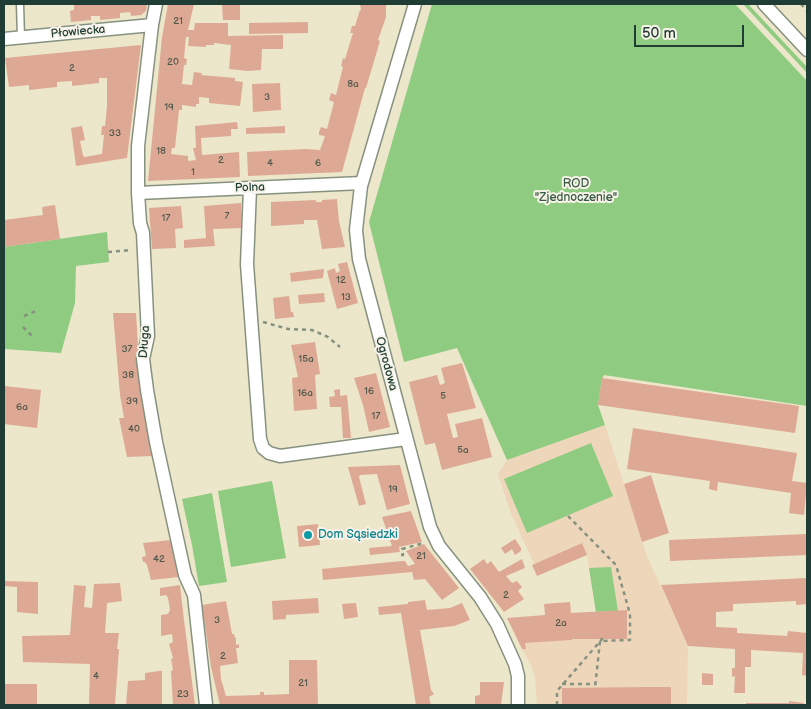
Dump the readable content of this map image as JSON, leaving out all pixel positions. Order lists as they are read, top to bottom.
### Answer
{
  "streets": {
    "street": [
      "Płowiecka",
      "Polna",
      "Długa",
      "Ogrodowa"
    ]
  },
  "crossings": [
    ["Płowiecka", "Długa"],
    ["Polna", "Długa"],
    ["Polna", "Ogrodowa"]
  ],
  "parks": ["ROD \"Zjednoczenie\""],
  "places": ["Dom Sąsiedzki"],
  "house_numbers": [
    "21",
    "20",
    "2",
    "8a",
    "3",
    "19",
    "33",
    "18",
    "2",
    "4",
    "6",
    "1",
    "7",
    "17",
    "12",
    "13",
    "37",
    "15a",
    "38",
    "16",
    "16a",
    "5",
    "39",
    "6a",
    "17",
    "40",
    "5a",
    "19",
    "21",
    "42",
    "2",
    "3",
    "2a",
    "2",
    "4",
    "21",
    "23"
  ],
  "scale_bar": "50 m"
}
